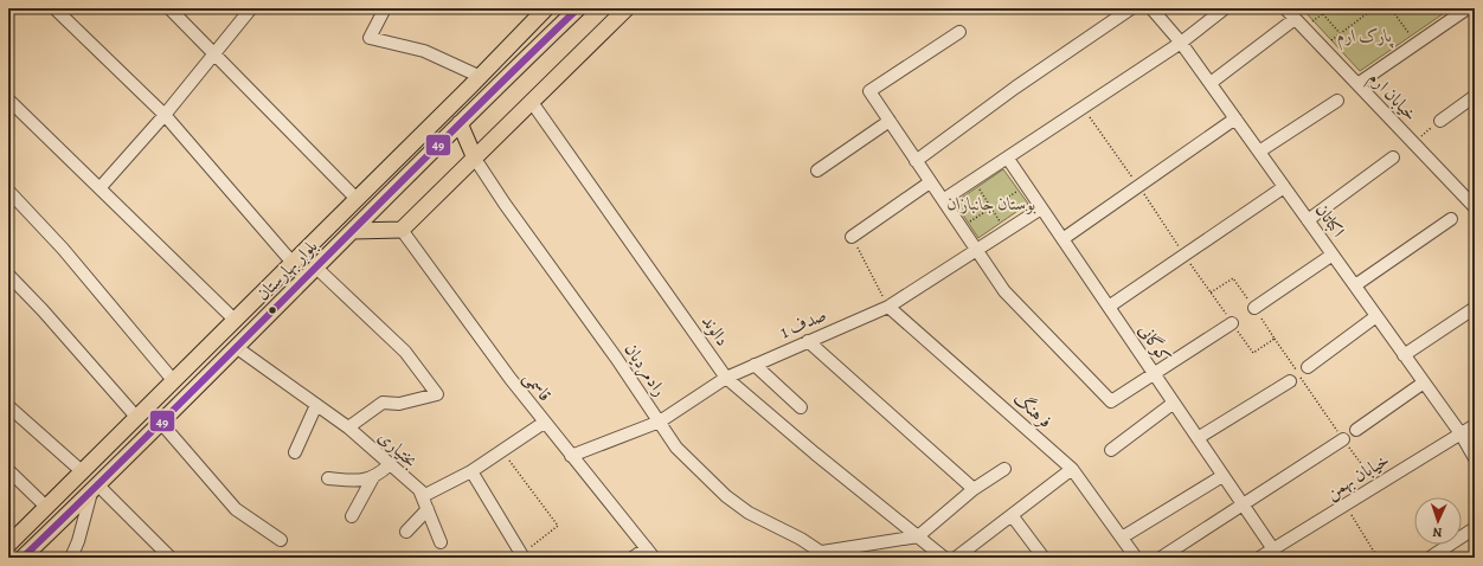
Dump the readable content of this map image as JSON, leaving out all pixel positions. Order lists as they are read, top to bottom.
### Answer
{
  "streets": {
    "main road": ["بلوار بهارستان"],
    "street": [
      "خیابان ارم",
      "اکباتان",
      "صدف 1",
      "دالوند",
      "کوگانی",
      "رادمردیان",
      "قاسمی",
      "فرهنگ",
      "بختیاری",
      "خیابان بهمن"
    ]
  },
  "crossings": [
    ["اکباتان", "خیابان بهمن"],
    ["بلوار بهارستان", "بختیاری"],
    ["صدف 1", "دالوند"],
    ["صدف 1", "کوگانی"],
    ["صدف 1", "رادمردیان"],
    ["صدف 1", "قاسمی"],
    ["صدف 1", "فرهنگ"],
    ["کوگانی", "خیابان بهمن"],
    ["قاسمی", "بختیاری"]
  ],
  "parks": ["پارک ارم", "بوستان جانبازان"],
  "lines": ["transit line 49"],
  "north": "bottom"
}
